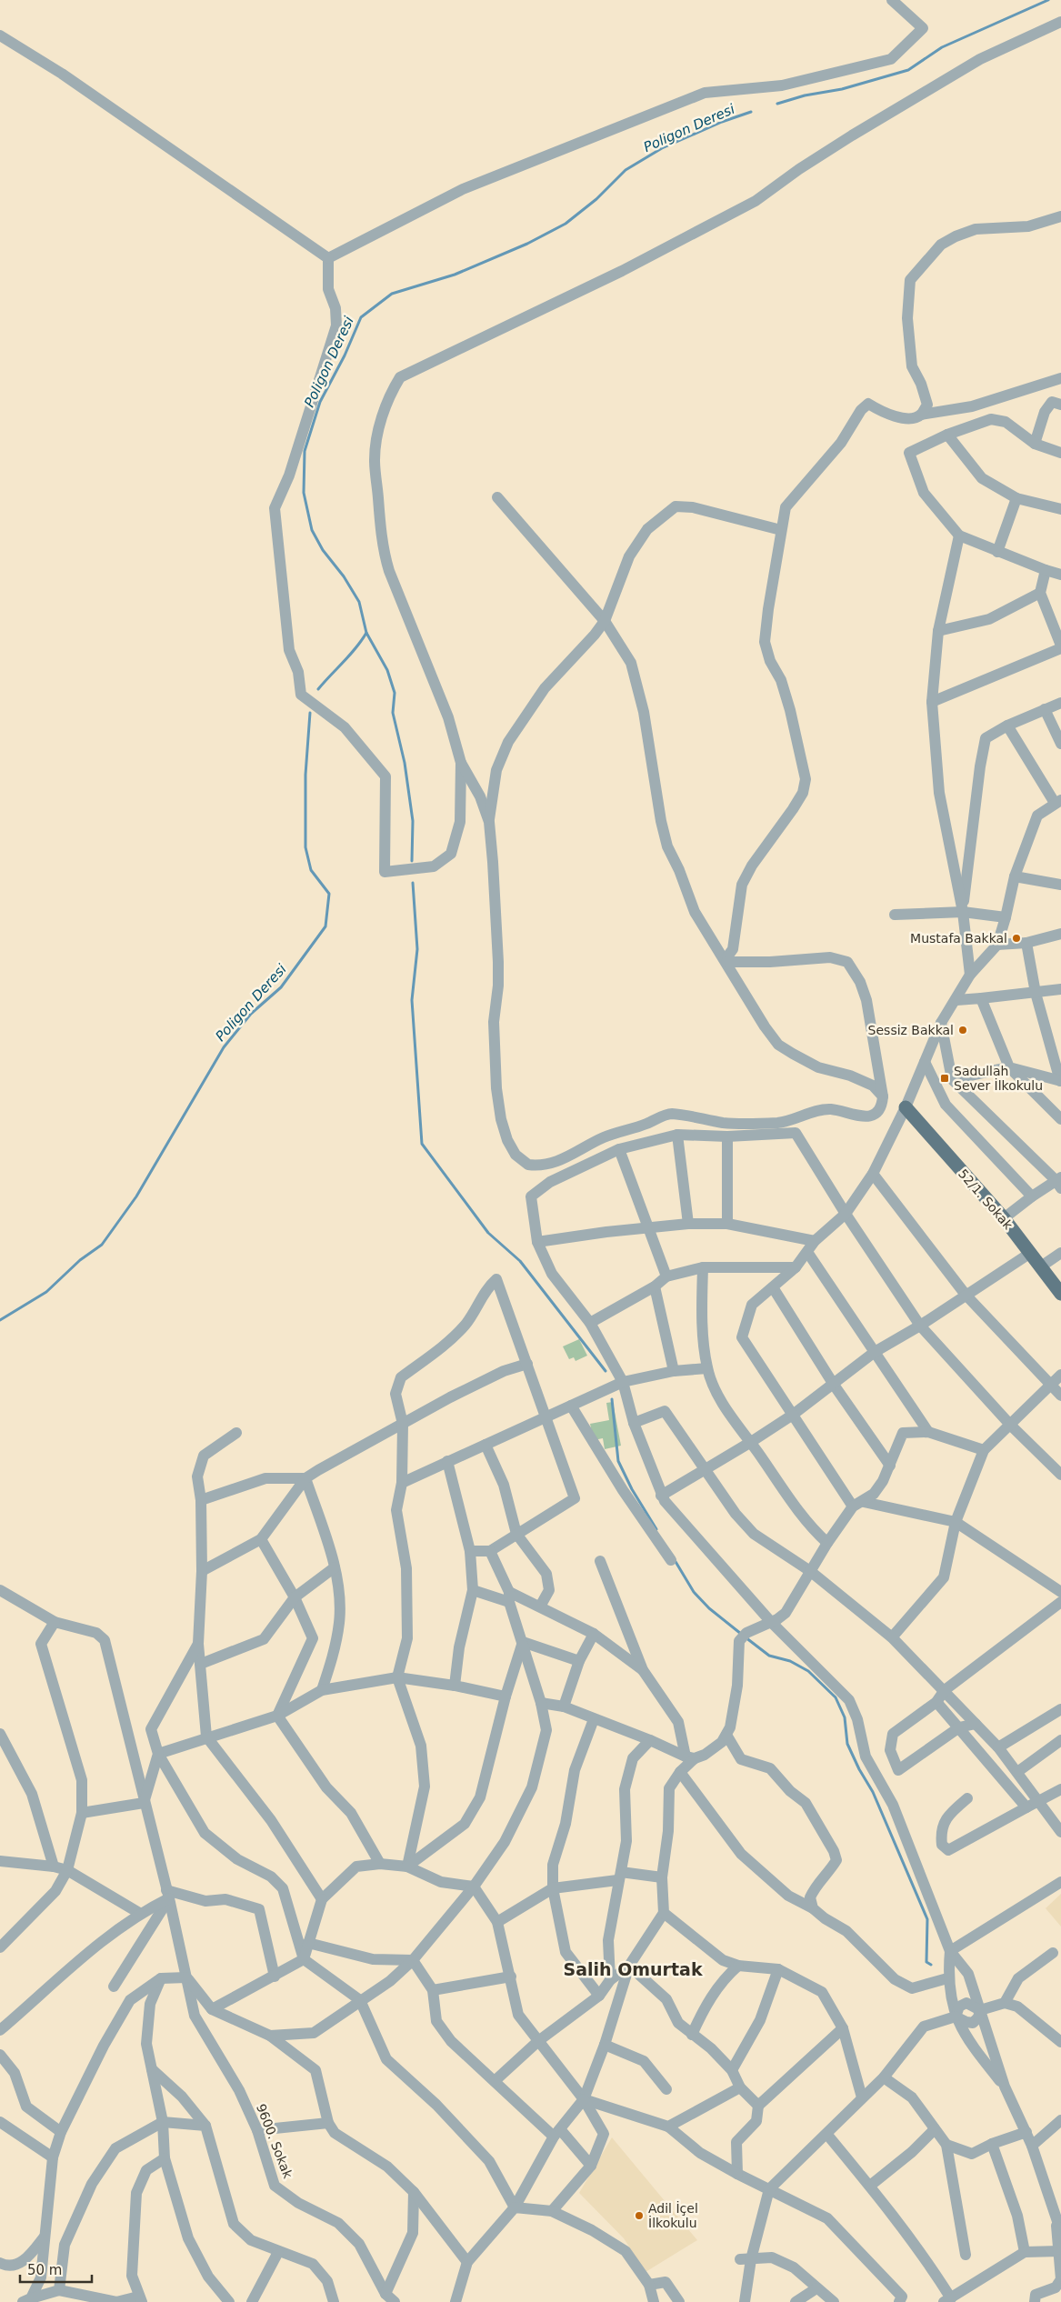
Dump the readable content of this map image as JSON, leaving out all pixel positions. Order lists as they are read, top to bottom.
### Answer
{
  "streets": {
    "main road": ["52/1. Sokak"],
    "street": ["9600. Sokak"]
  },
  "districts": ["Salih Omurtak"],
  "water": ["Poligon Deresi"],
  "places": {
    "other": ["Mustafa Bakkal", "Sessiz Bakkal", "Adil İçel İlkokulu"],
    "transit": ["Sadullah Sever İlkokulu"]
  },
  "scale_bar": "50 m"
}
